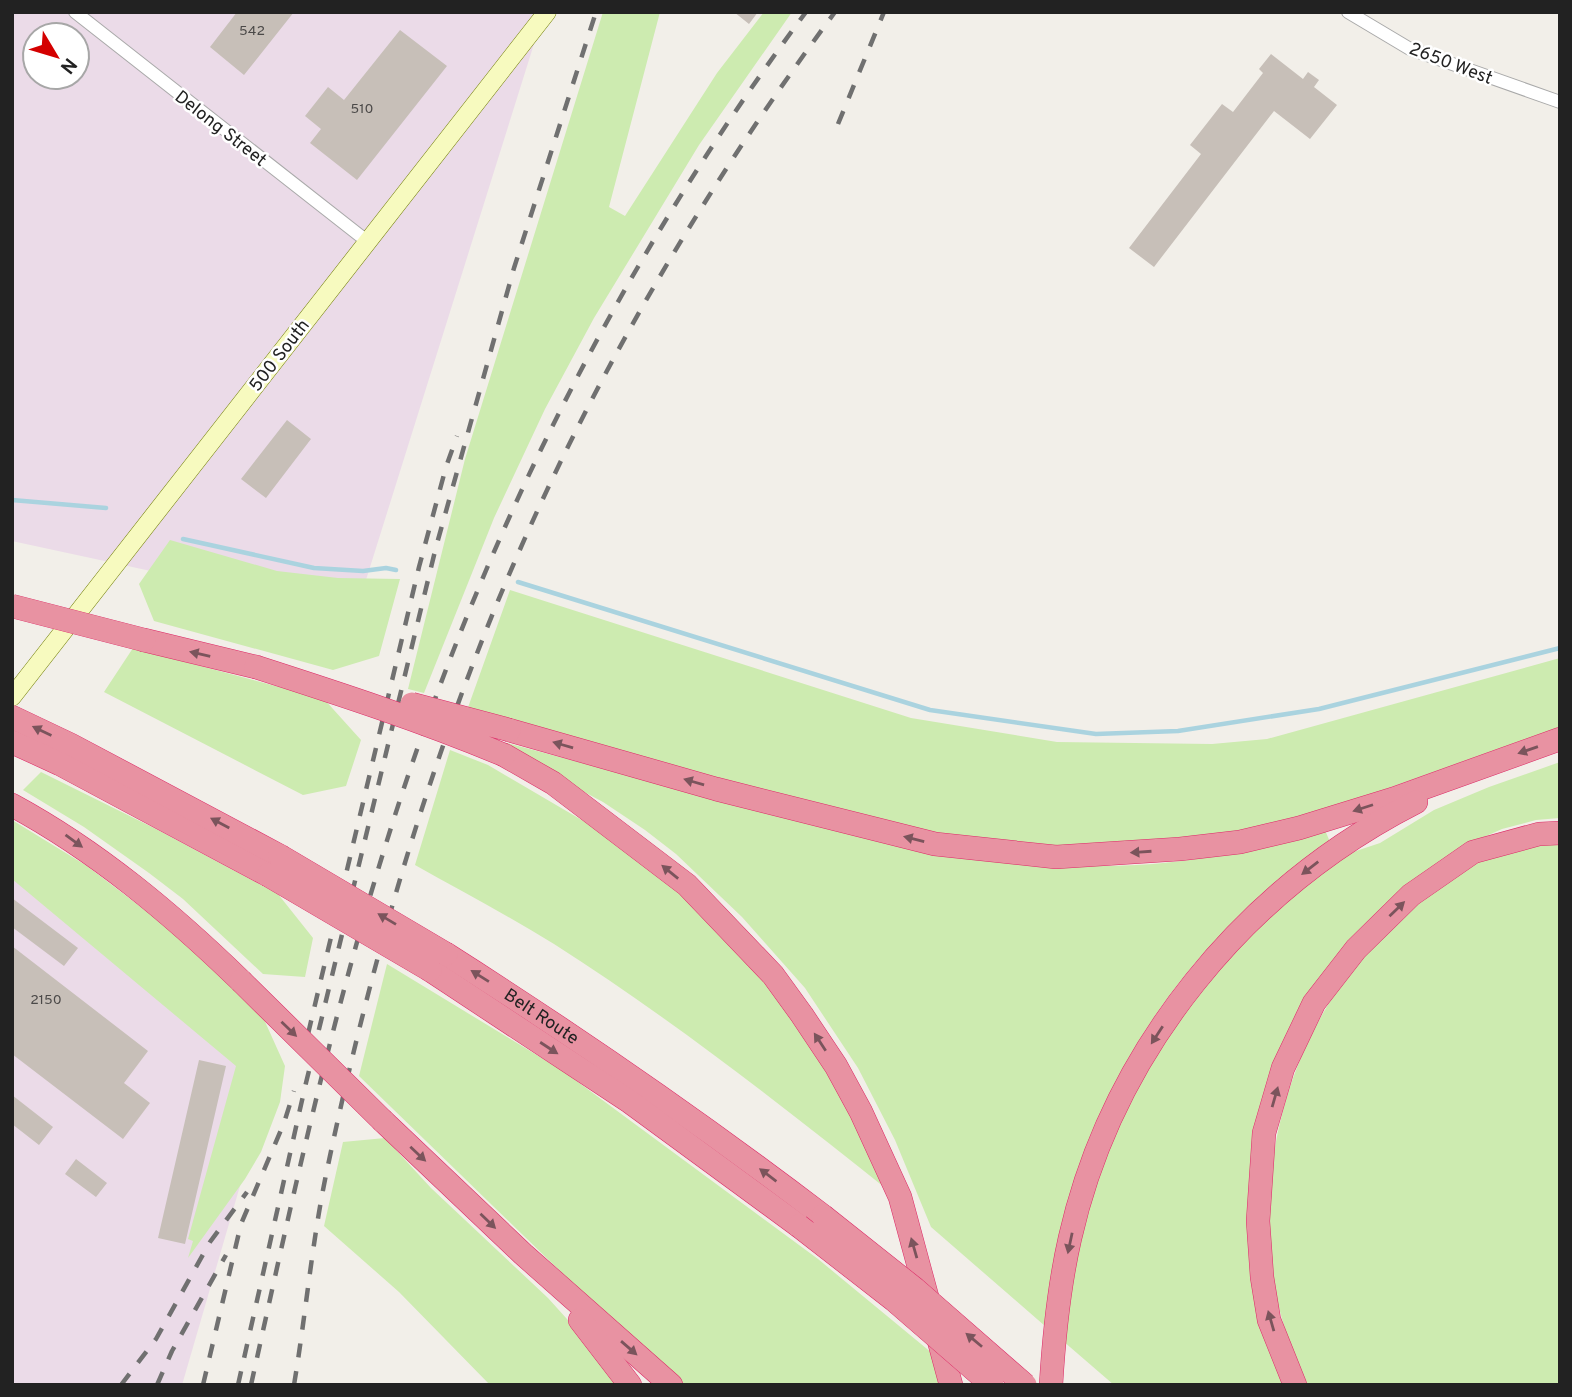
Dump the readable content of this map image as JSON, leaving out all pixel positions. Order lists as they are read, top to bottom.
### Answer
{
  "streets": {
    "highway": ["Belt Route"],
    "street": ["2650 West", "Delong Street", "500 South"]
  },
  "crossings": [
    ["Delong Street", "500 South"]
  ],
  "house_numbers": ["542", "510", "2150"],
  "north": "bottom right"
}
